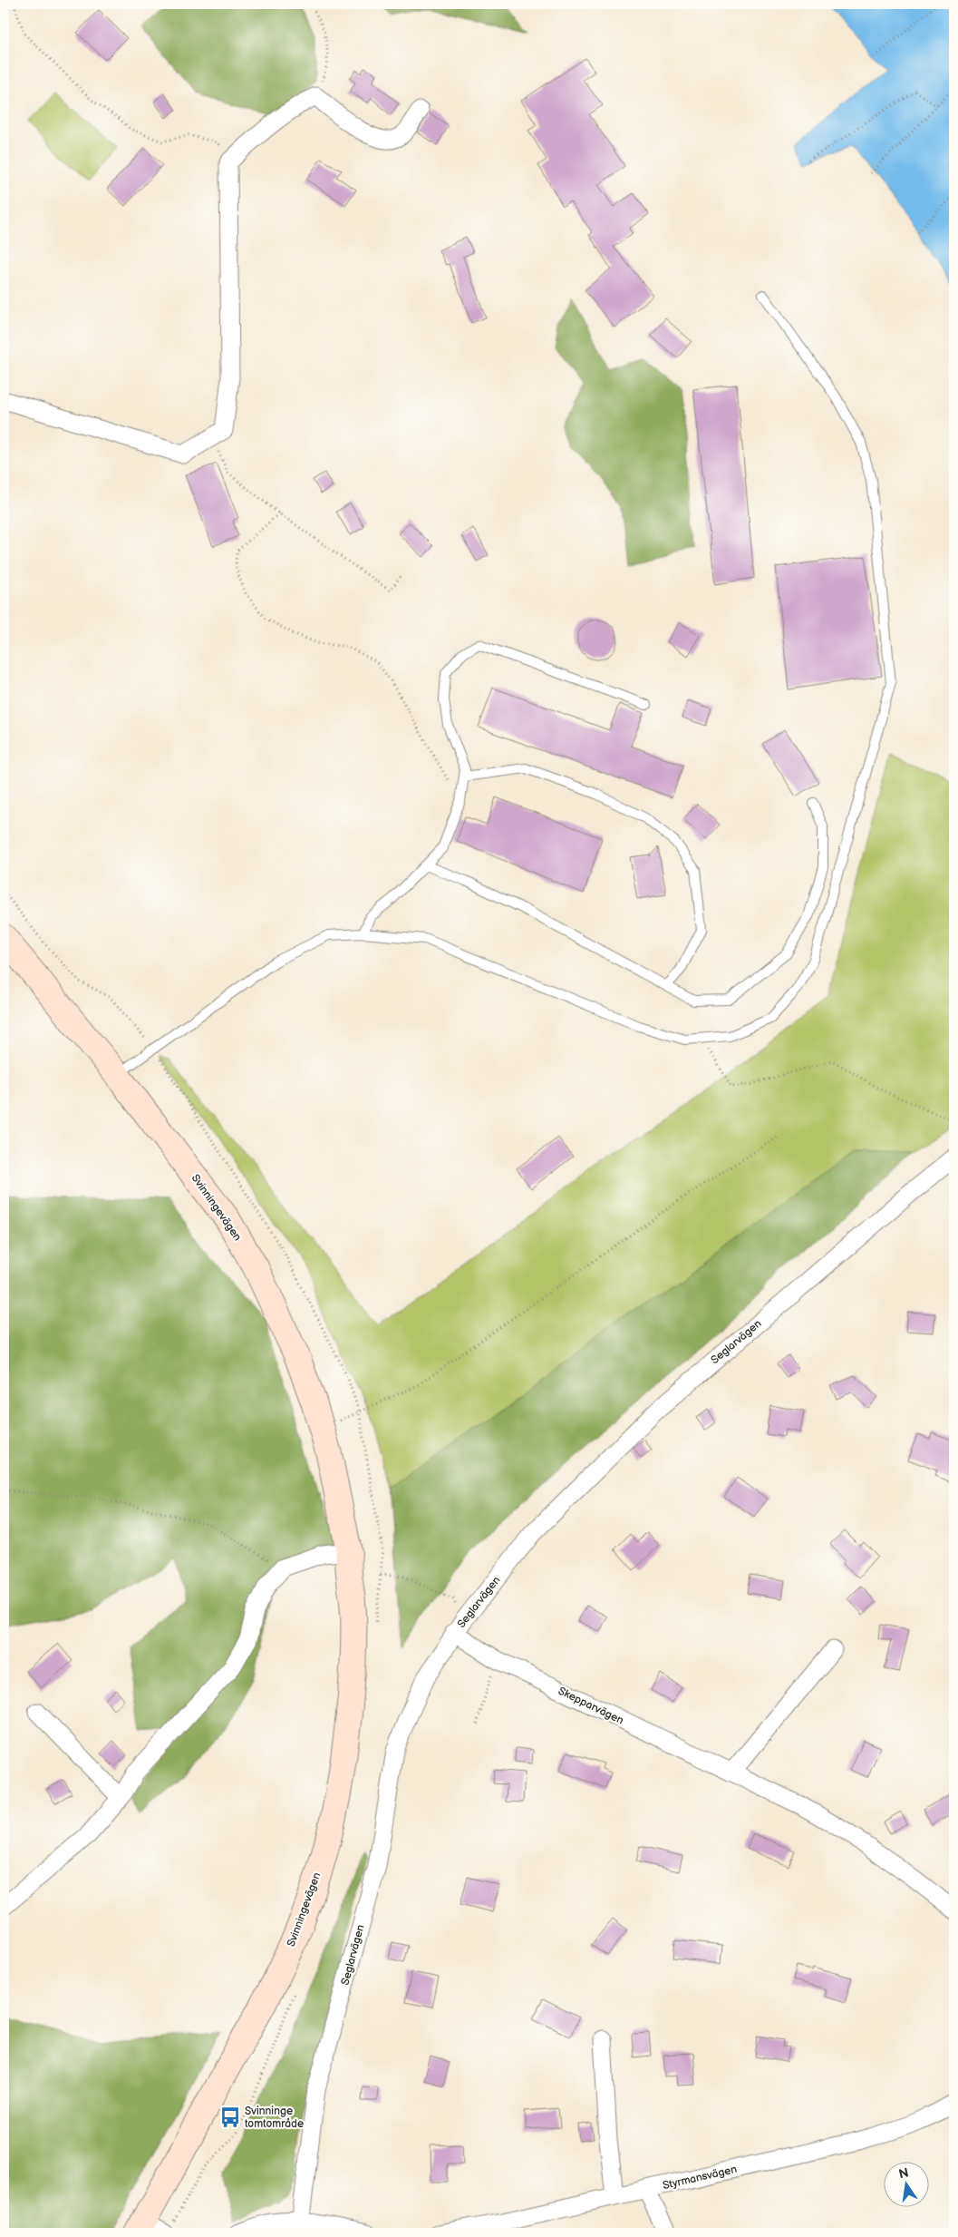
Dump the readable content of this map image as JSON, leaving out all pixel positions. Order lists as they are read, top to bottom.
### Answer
{
  "streets": {
    "main road": ["Svinningevägen"],
    "street": ["Seglarvägen", "Skepparvägen", "Styrmansvägen"]
  },
  "crossings": [
    ["Seglarvägen", "Skepparvägen"]
  ],
  "places": {
    "bus stop": ["Svinninge tomtområde"]
  },
  "north": "top"
}
